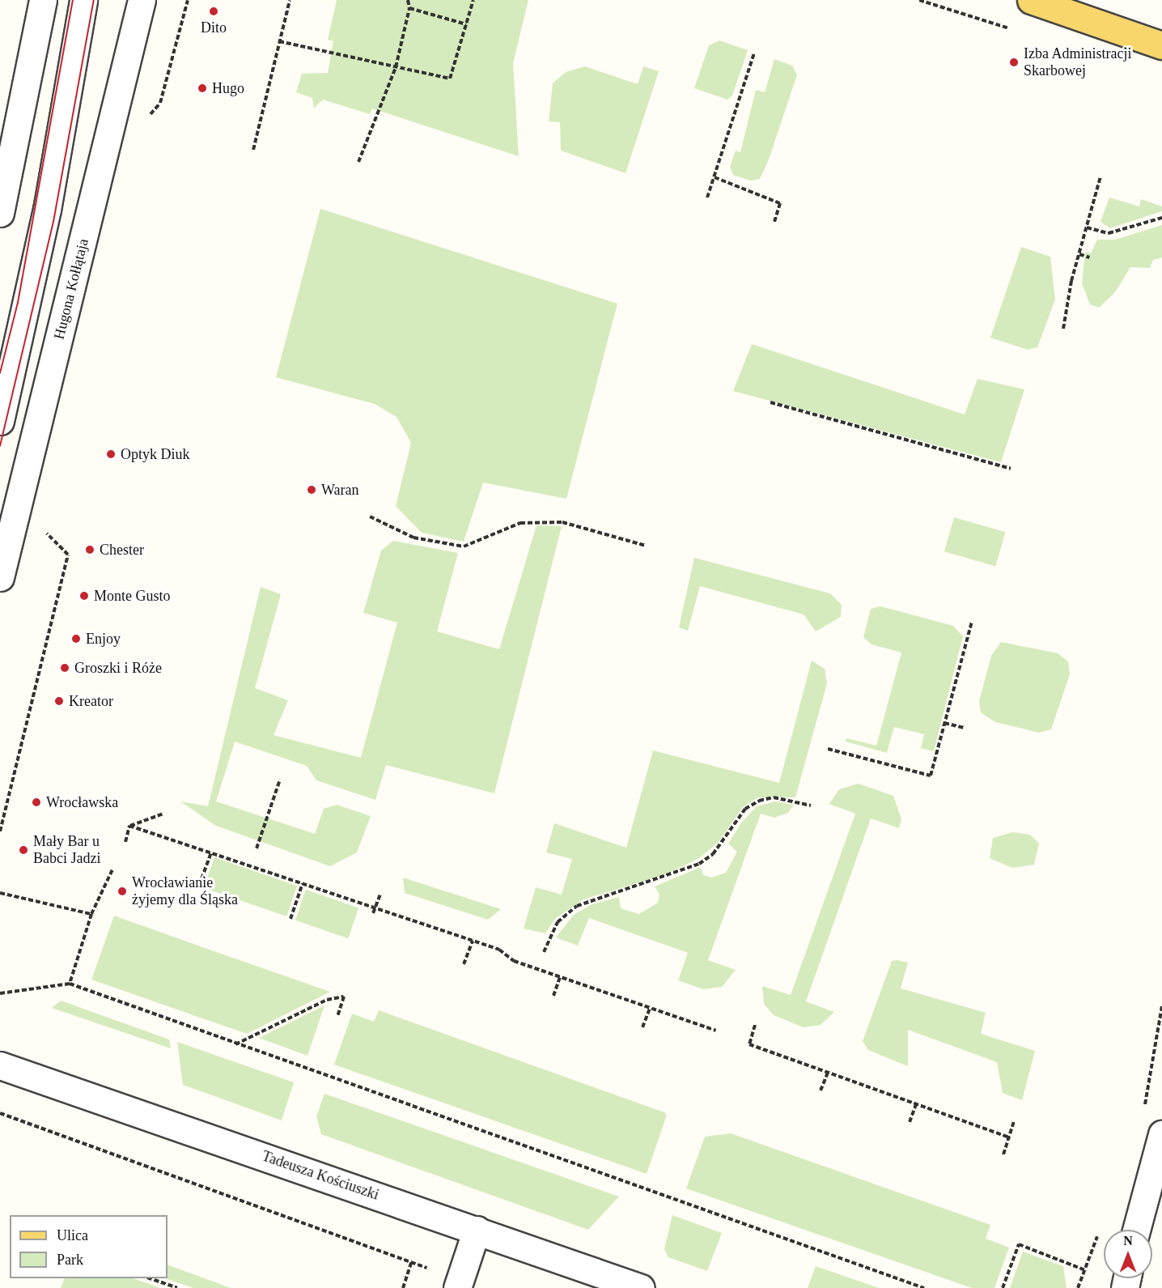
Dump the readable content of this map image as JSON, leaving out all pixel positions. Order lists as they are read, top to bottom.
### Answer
{
  "streets": {
    "street": ["Hugona Kołłątaja", "Tadeusza Kościuszki"]
  },
  "places": [
    "Dito",
    "Izba Administracji Skarbowej",
    "Hugo",
    "Optyk Diuk",
    "Waran",
    "Chester",
    "Monte Gusto",
    "Enjoy",
    "Groszki i Róże",
    "Kreator",
    "Wrocławska",
    "Mały Bar u Babci Jadzi",
    "Wrocławianie żyjemy dla Śląska"
  ],
  "legend": ["Ulica", "Park"],
  "north": "top"
}
